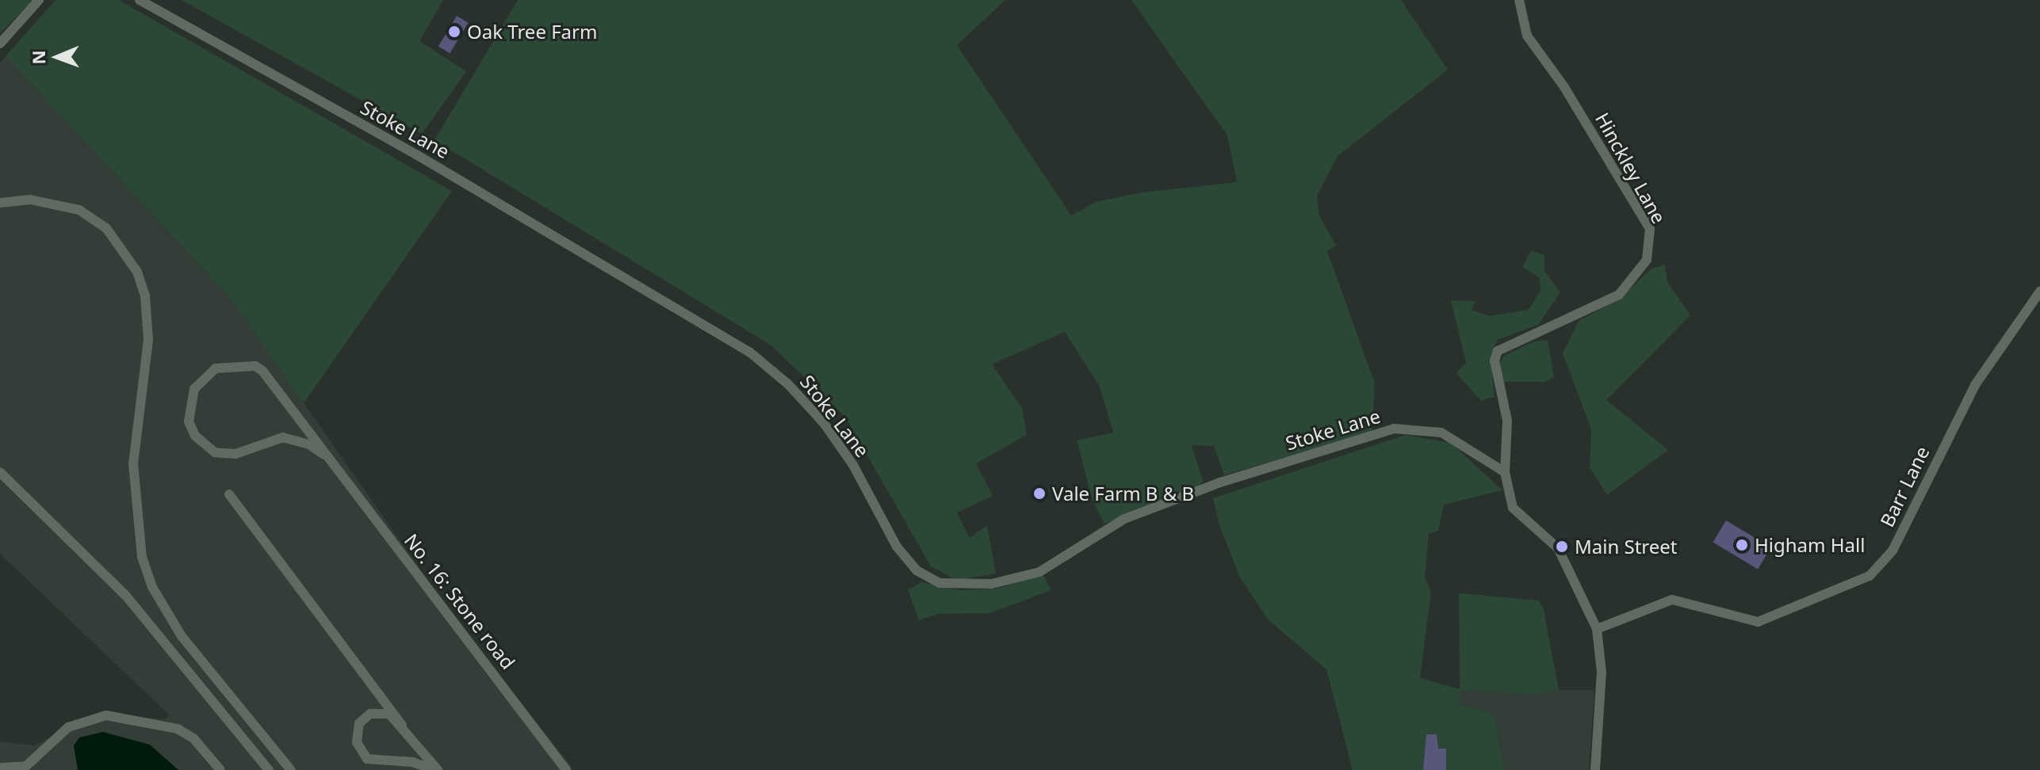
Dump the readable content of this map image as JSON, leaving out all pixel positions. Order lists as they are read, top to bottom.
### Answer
{
  "streets": {
    "street": [
      "Stoke Lane",
      "Hinckley Lane",
      "Barr Lane",
      "No. 16: Stone road"
    ]
  },
  "crossings": [
    ["Stoke Lane", "Hinckley Lane"]
  ],
  "places": [
    "Oak Tree Farm",
    "Vale Farm B & B",
    "Higham Hall",
    "Main Street"
  ],
  "north": "left"
}
